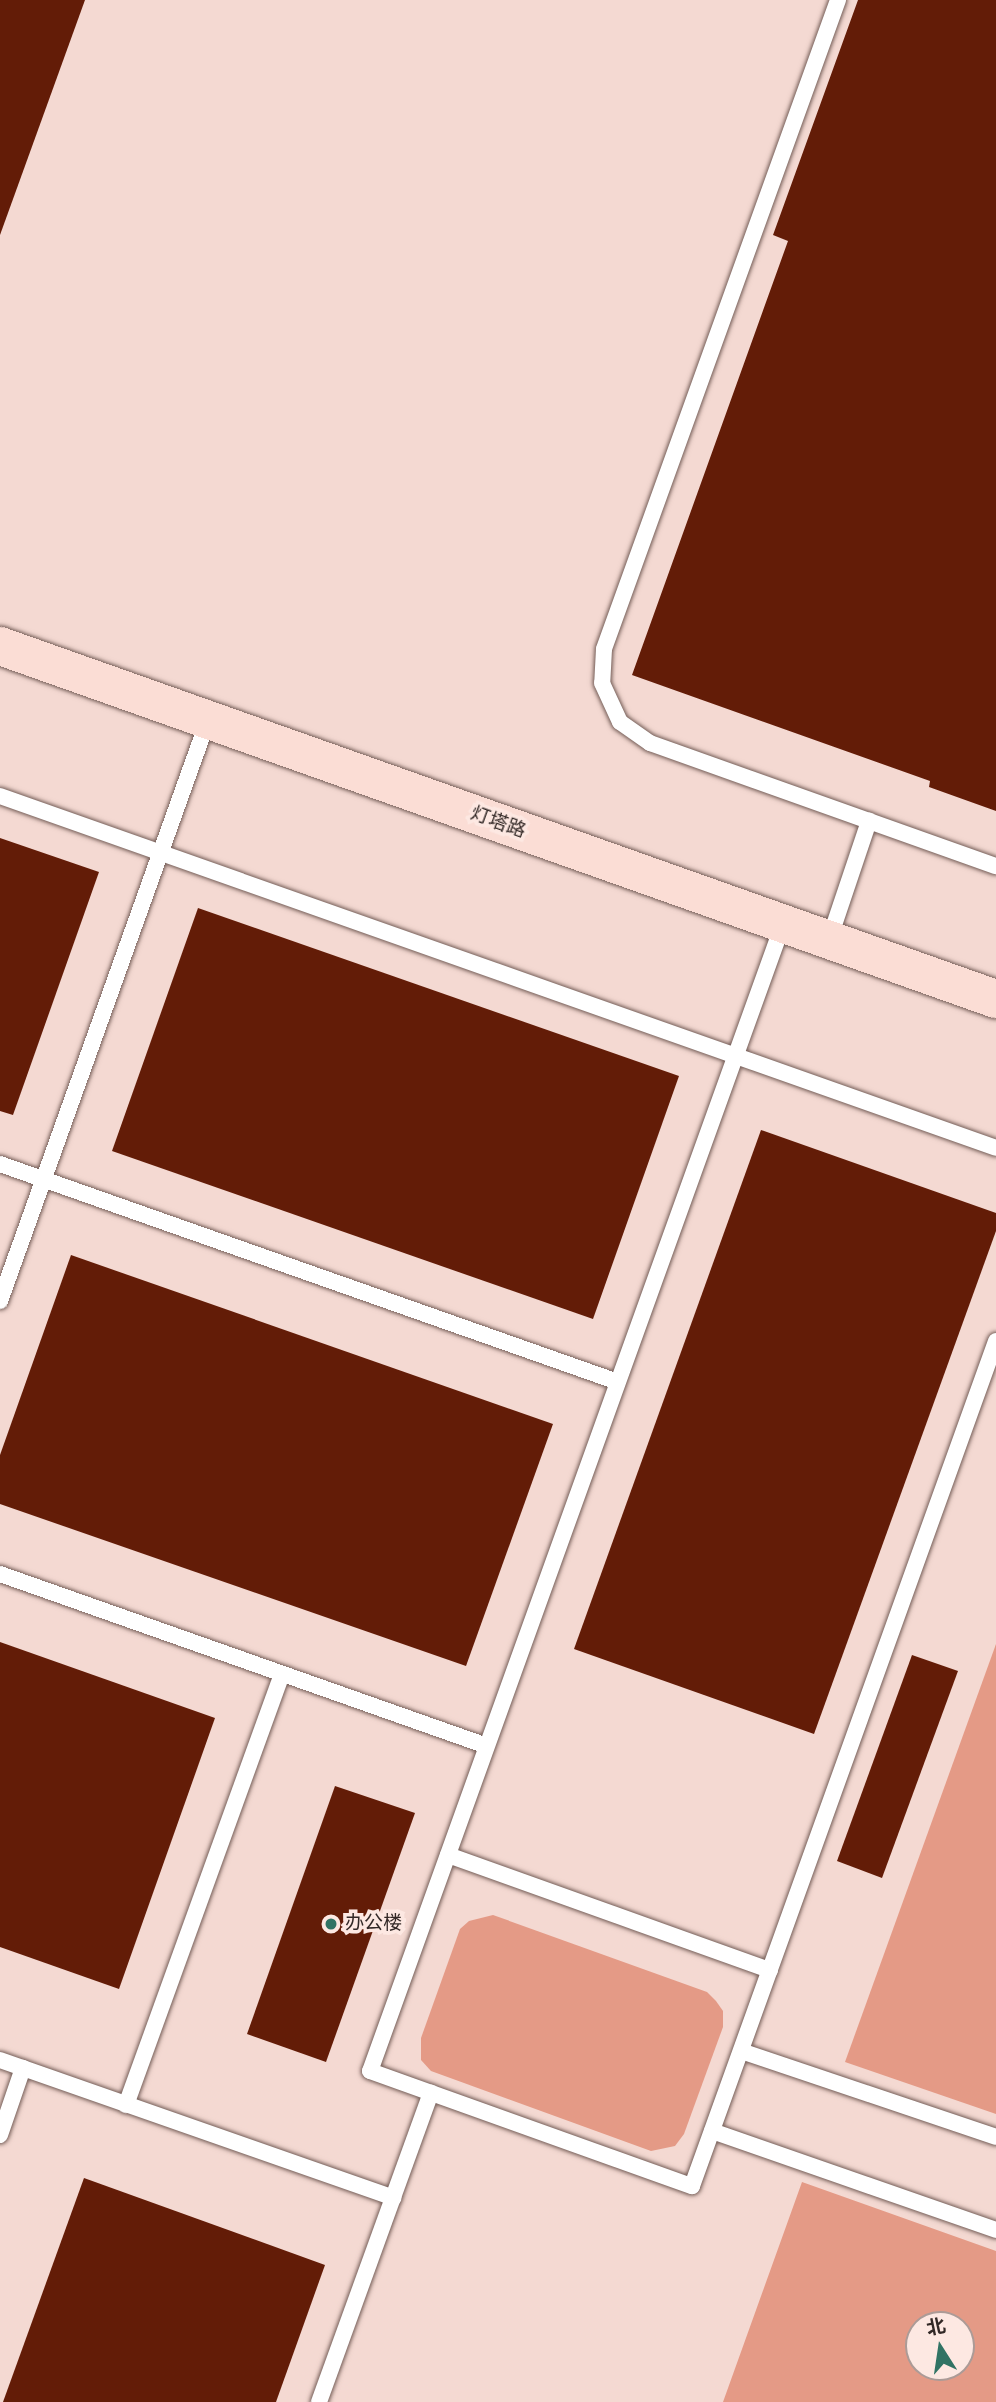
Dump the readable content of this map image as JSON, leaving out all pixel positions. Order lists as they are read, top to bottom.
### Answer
{
  "streets": {
    "main road": ["灯塔路"]
  },
  "places": ["办公楼"],
  "north": "top"
}
